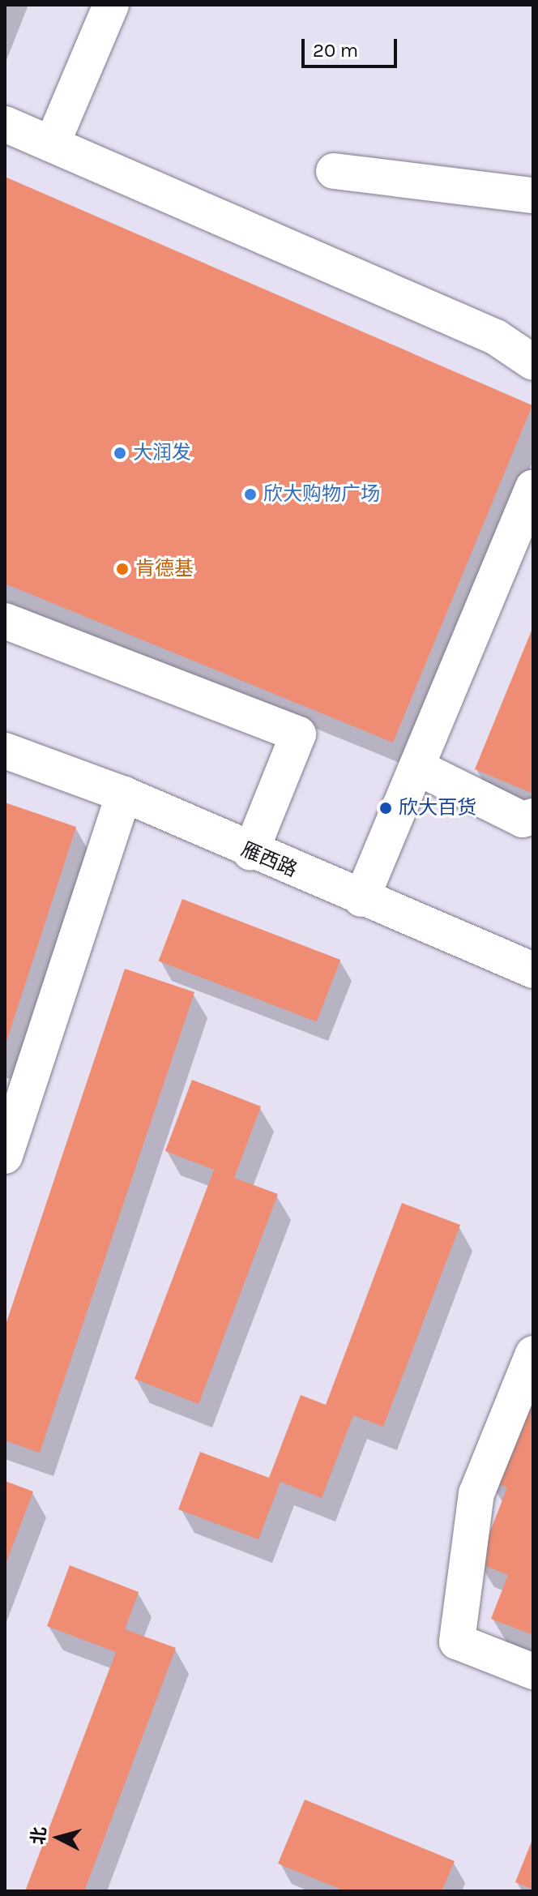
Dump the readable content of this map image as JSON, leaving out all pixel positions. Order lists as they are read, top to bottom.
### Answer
{
  "streets": {
    "street": ["雁西路"]
  },
  "places": [
    "大润发",
    "欣大购物广场",
    "肯德基",
    "欣大百货"
  ],
  "scale_bar": "20 m",
  "north": "left"
}
